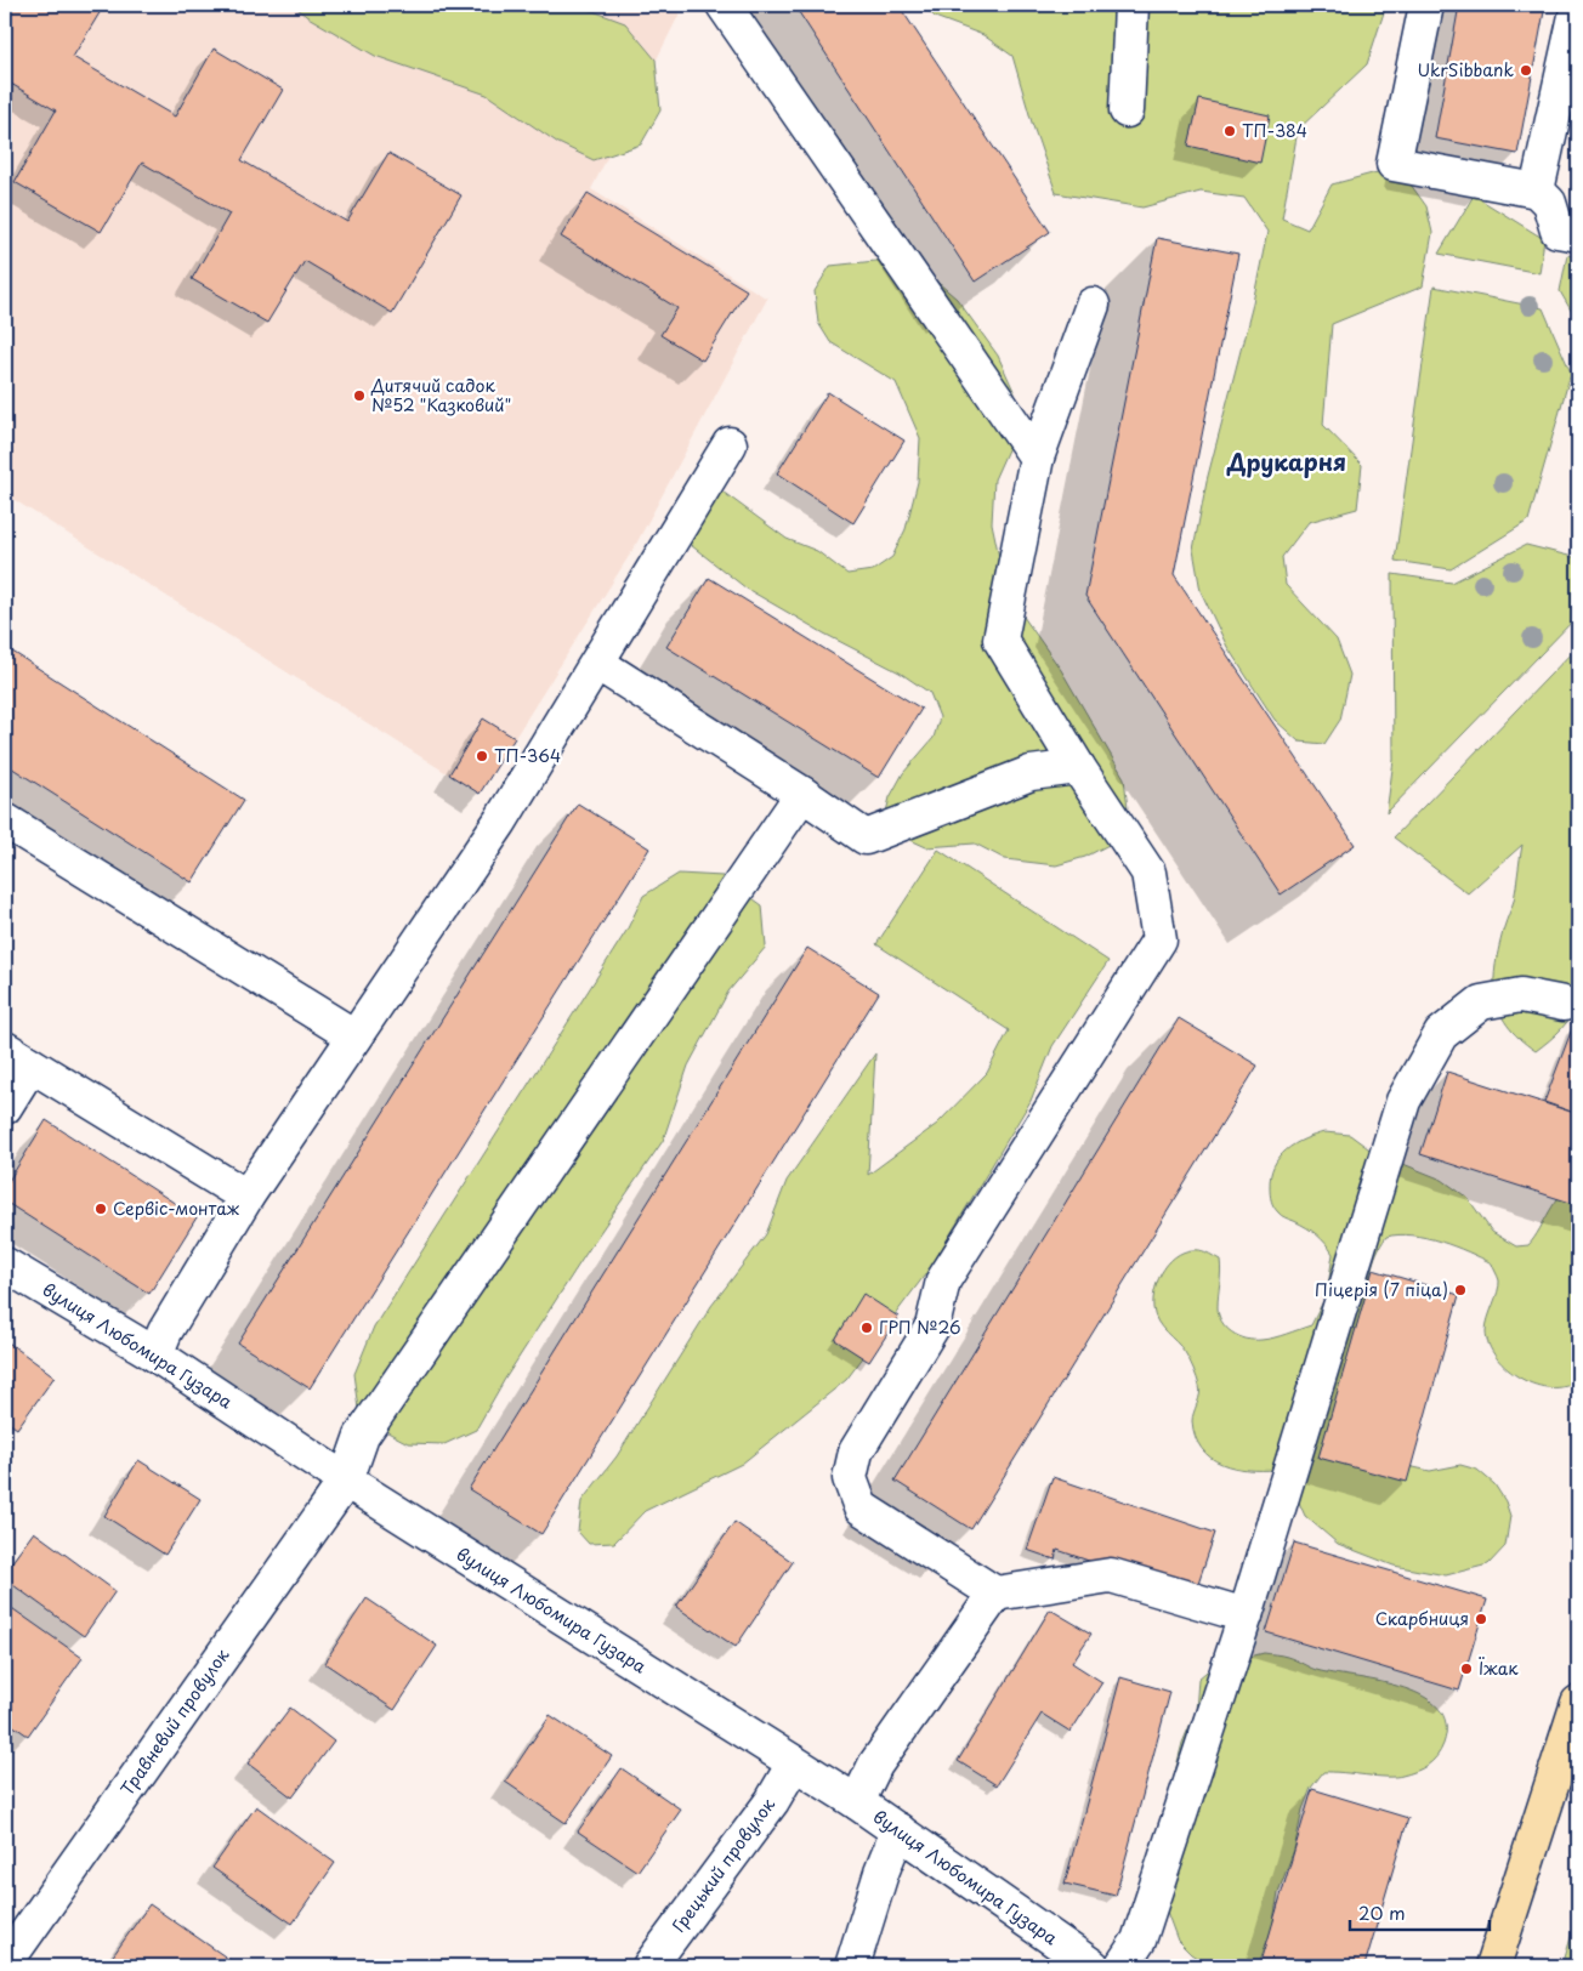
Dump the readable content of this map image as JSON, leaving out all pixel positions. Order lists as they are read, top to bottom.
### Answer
{
  "streets": {
    "street": ["вулиця Любомира Гузара", "Травневий провулок", "Грецький провулок"]
  },
  "crossings": [
    ["вулиця Любомира Гузара", "Травневий провулок"],
    ["вулиця Любомира Гузара", "Грецький провулок"]
  ],
  "districts": ["Друкарня"],
  "places": [
    "UkrSibbank",
    "ТП-384",
    "Дитячий садок №52 \"Казковий\"",
    "ТП-364",
    "Сервіс-монтаж",
    "Піцерія (7 піца)",
    "ГРП №26",
    "Скарбниця",
    "Їжак"
  ],
  "scale_bar": "20 m"
}
